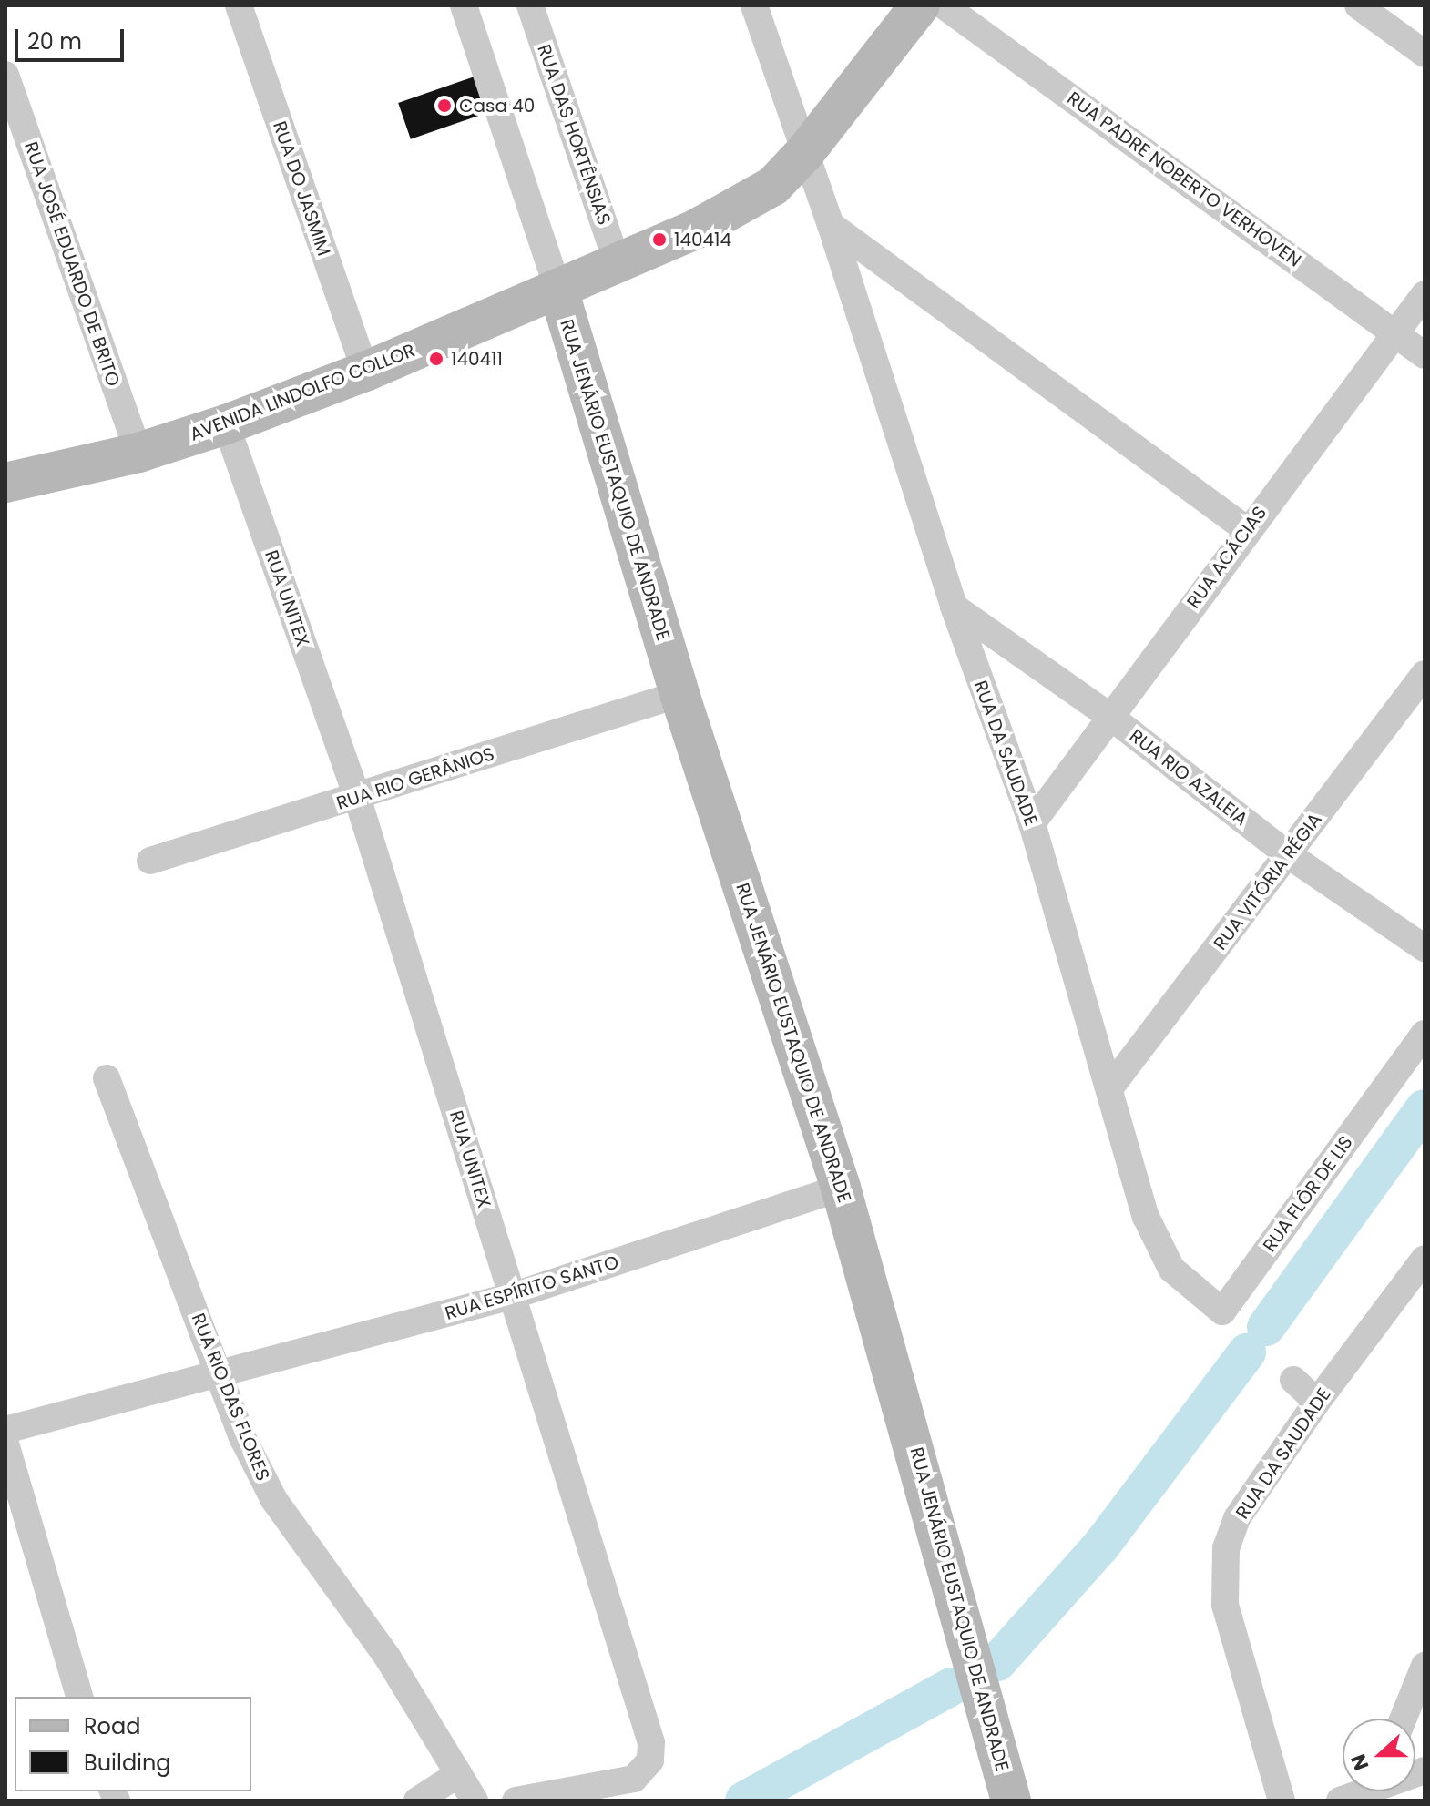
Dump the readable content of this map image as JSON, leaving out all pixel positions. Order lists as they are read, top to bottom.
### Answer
{
  "streets": {
    "street": [
      "RUA DAS HORTÊNSIAS",
      "RUA PADRE NOBERTO VERHOVEN",
      "RUA DO JASMIM",
      "RUA JOSÉ EDUARDO DE BRITO",
      "AVENIDA LINDOLFO COLLOR",
      "RUA JENÁRIO EUSTAQUIO DE ANDRADE",
      "RUA ACÁCIAS",
      "RUA UNITEX",
      "RUA DA SAUDADE",
      "RUA RIO AZALEIA",
      "RUA RIO GERÂNIOS",
      "RUA VITÓRIA RÉGIA",
      "RUA FLÔR DE LIS",
      "RUA ESPÍRITO SANTO",
      "RUA RIO DAS FLORES"
    ]
  },
  "crossings": [
    ["RUA DAS HORTÊNSIAS", "AVENIDA LINDOLFO COLLOR"],
    ["RUA PADRE NOBERTO VERHOVEN", "RUA ACÁCIAS"],
    ["RUA DO JASMIM", "AVENIDA LINDOLFO COLLOR"],
    ["RUA JOSÉ EDUARDO DE BRITO", "AVENIDA LINDOLFO COLLOR"],
    ["AVENIDA LINDOLFO COLLOR", "RUA JENÁRIO EUSTAQUIO DE ANDRADE"],
    ["AVENIDA LINDOLFO COLLOR", "RUA UNITEX"],
    ["AVENIDA LINDOLFO COLLOR", "RUA DA SAUDADE"],
    ["RUA JENÁRIO EUSTAQUIO DE ANDRADE", "RUA RIO GERÂNIOS"],
    ["RUA JENÁRIO EUSTAQUIO DE ANDRADE", "RUA ESPÍRITO SANTO"],
    ["RUA ACÁCIAS", "RUA DA SAUDADE"],
    ["RUA ACÁCIAS", "RUA RIO AZALEIA"],
    ["RUA UNITEX", "RUA RIO GERÂNIOS"],
    ["RUA UNITEX", "RUA ESPÍRITO SANTO"],
    ["RUA DA SAUDADE", "RUA RIO AZALEIA"],
    ["RUA DA SAUDADE", "RUA VITÓRIA RÉGIA"],
    ["RUA DA SAUDADE", "RUA FLÔR DE LIS"],
    ["RUA RIO AZALEIA", "RUA VITÓRIA RÉGIA"],
    ["RUA ESPÍRITO SANTO", "RUA RIO DAS FLORES"]
  ],
  "places": ["Casa 40", "140414", "140411"],
  "legend": ["Road", "Building"],
  "scale_bar": "20 m",
  "north": "left"
}
